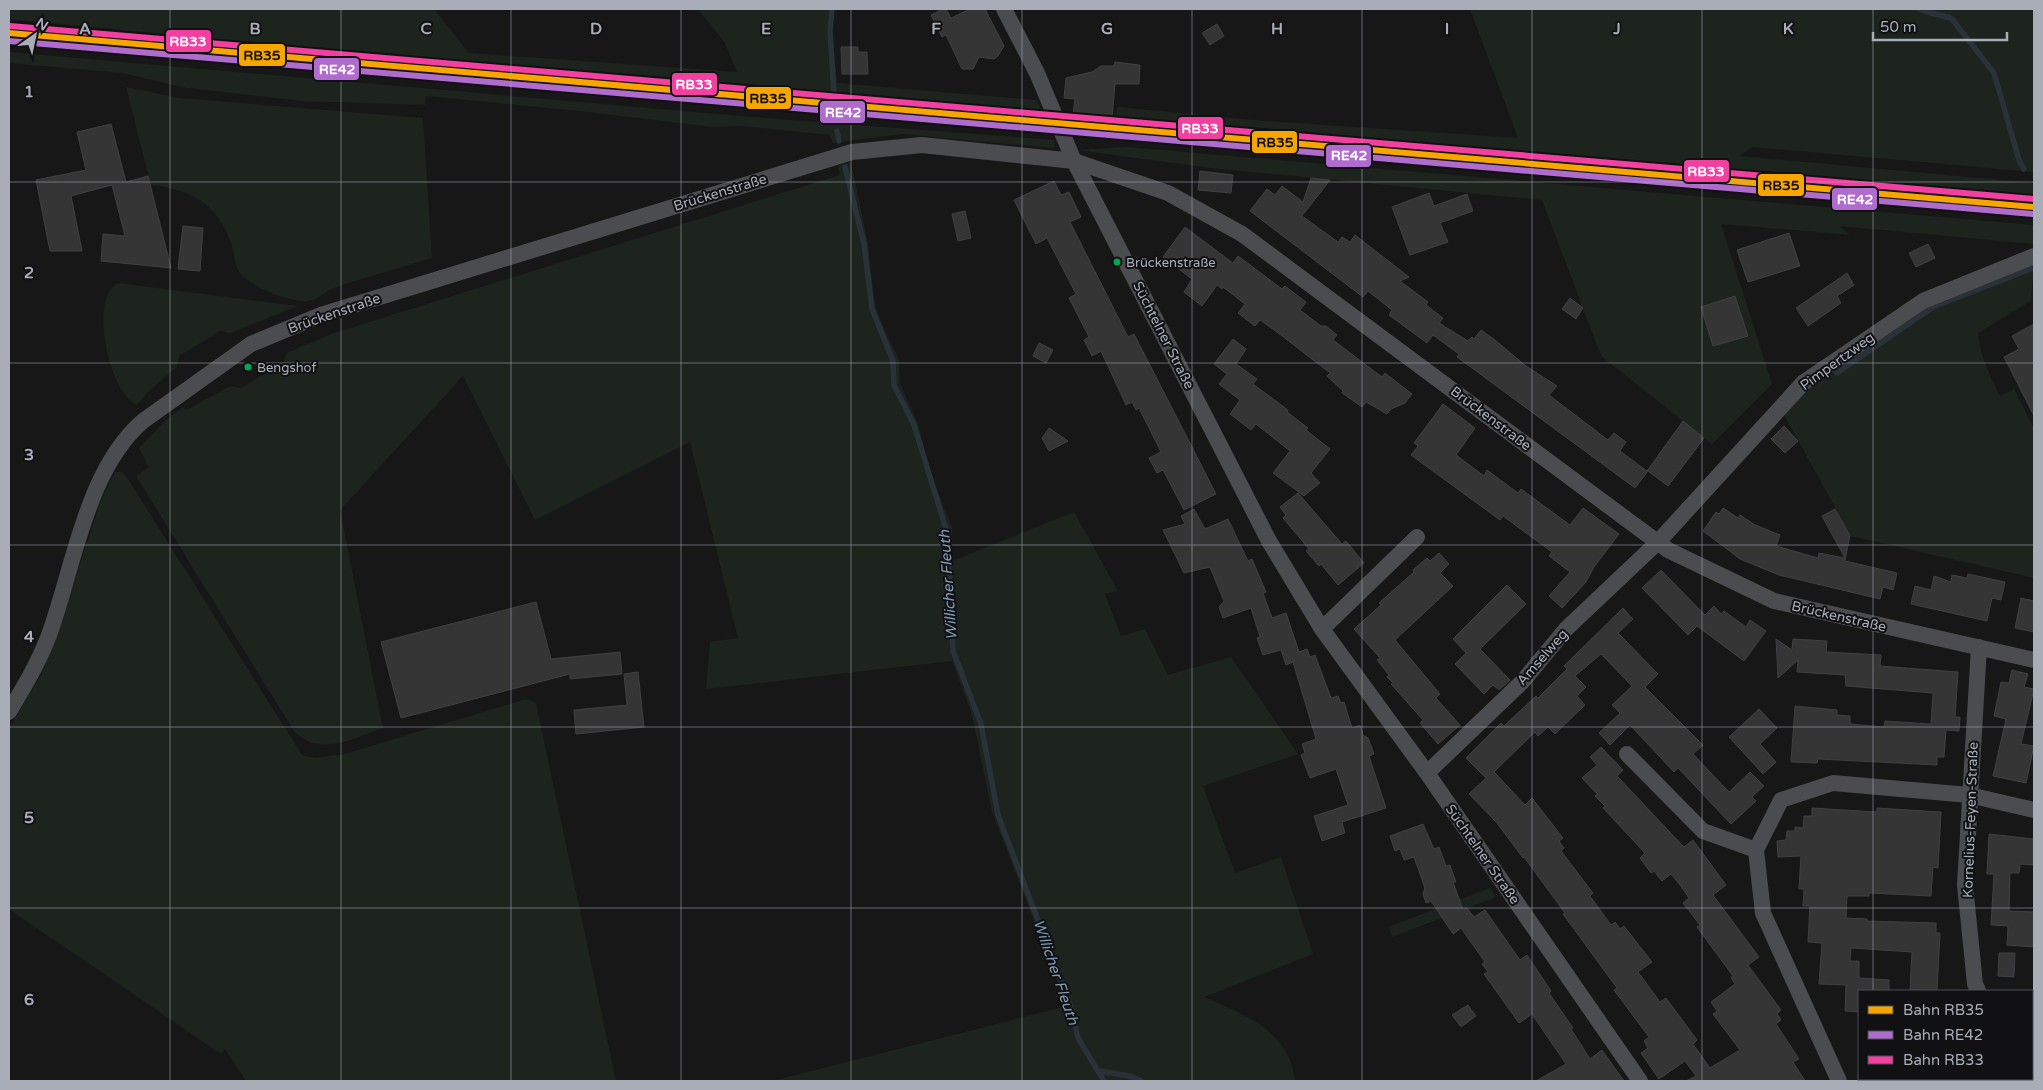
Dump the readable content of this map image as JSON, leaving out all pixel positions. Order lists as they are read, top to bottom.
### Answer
{
  "streets": {
    "street": [
      "Brückenstraße",
      "Süchtelner Straße",
      "Pimpertzweg",
      "Amselweg",
      "Kornelius-Feyen-Straße"
    ]
  },
  "crossings": [
    ["Brückenstraße", "Süchtelner Straße"],
    ["Brückenstraße", "Pimpertzweg"],
    ["Brückenstraße", "Amselweg"],
    ["Brückenstraße", "Kornelius-Feyen-Straße"],
    ["Süchtelner Straße", "Amselweg"],
    ["Pimpertzweg", "Amselweg"]
  ],
  "water": ["Willicher Fleuth"],
  "places": ["Brückenstraße", "Bengshof"],
  "lines": ["rail line RB33", "rail line RB35", "rail line RE42"],
  "legend": ["Bahn RB35", "Bahn RE42", "Bahn RB33"],
  "scale_bar": "50 m",
  "north": "top right",
  "grid": {
    "columns": [
      "A",
      "B",
      "C",
      "D",
      "E",
      "F",
      "G",
      "H",
      "I",
      "J",
      "K"
    ],
    "rows": [
      "1",
      "2",
      "3",
      "4",
      "5",
      "6"
    ]
  }
}
